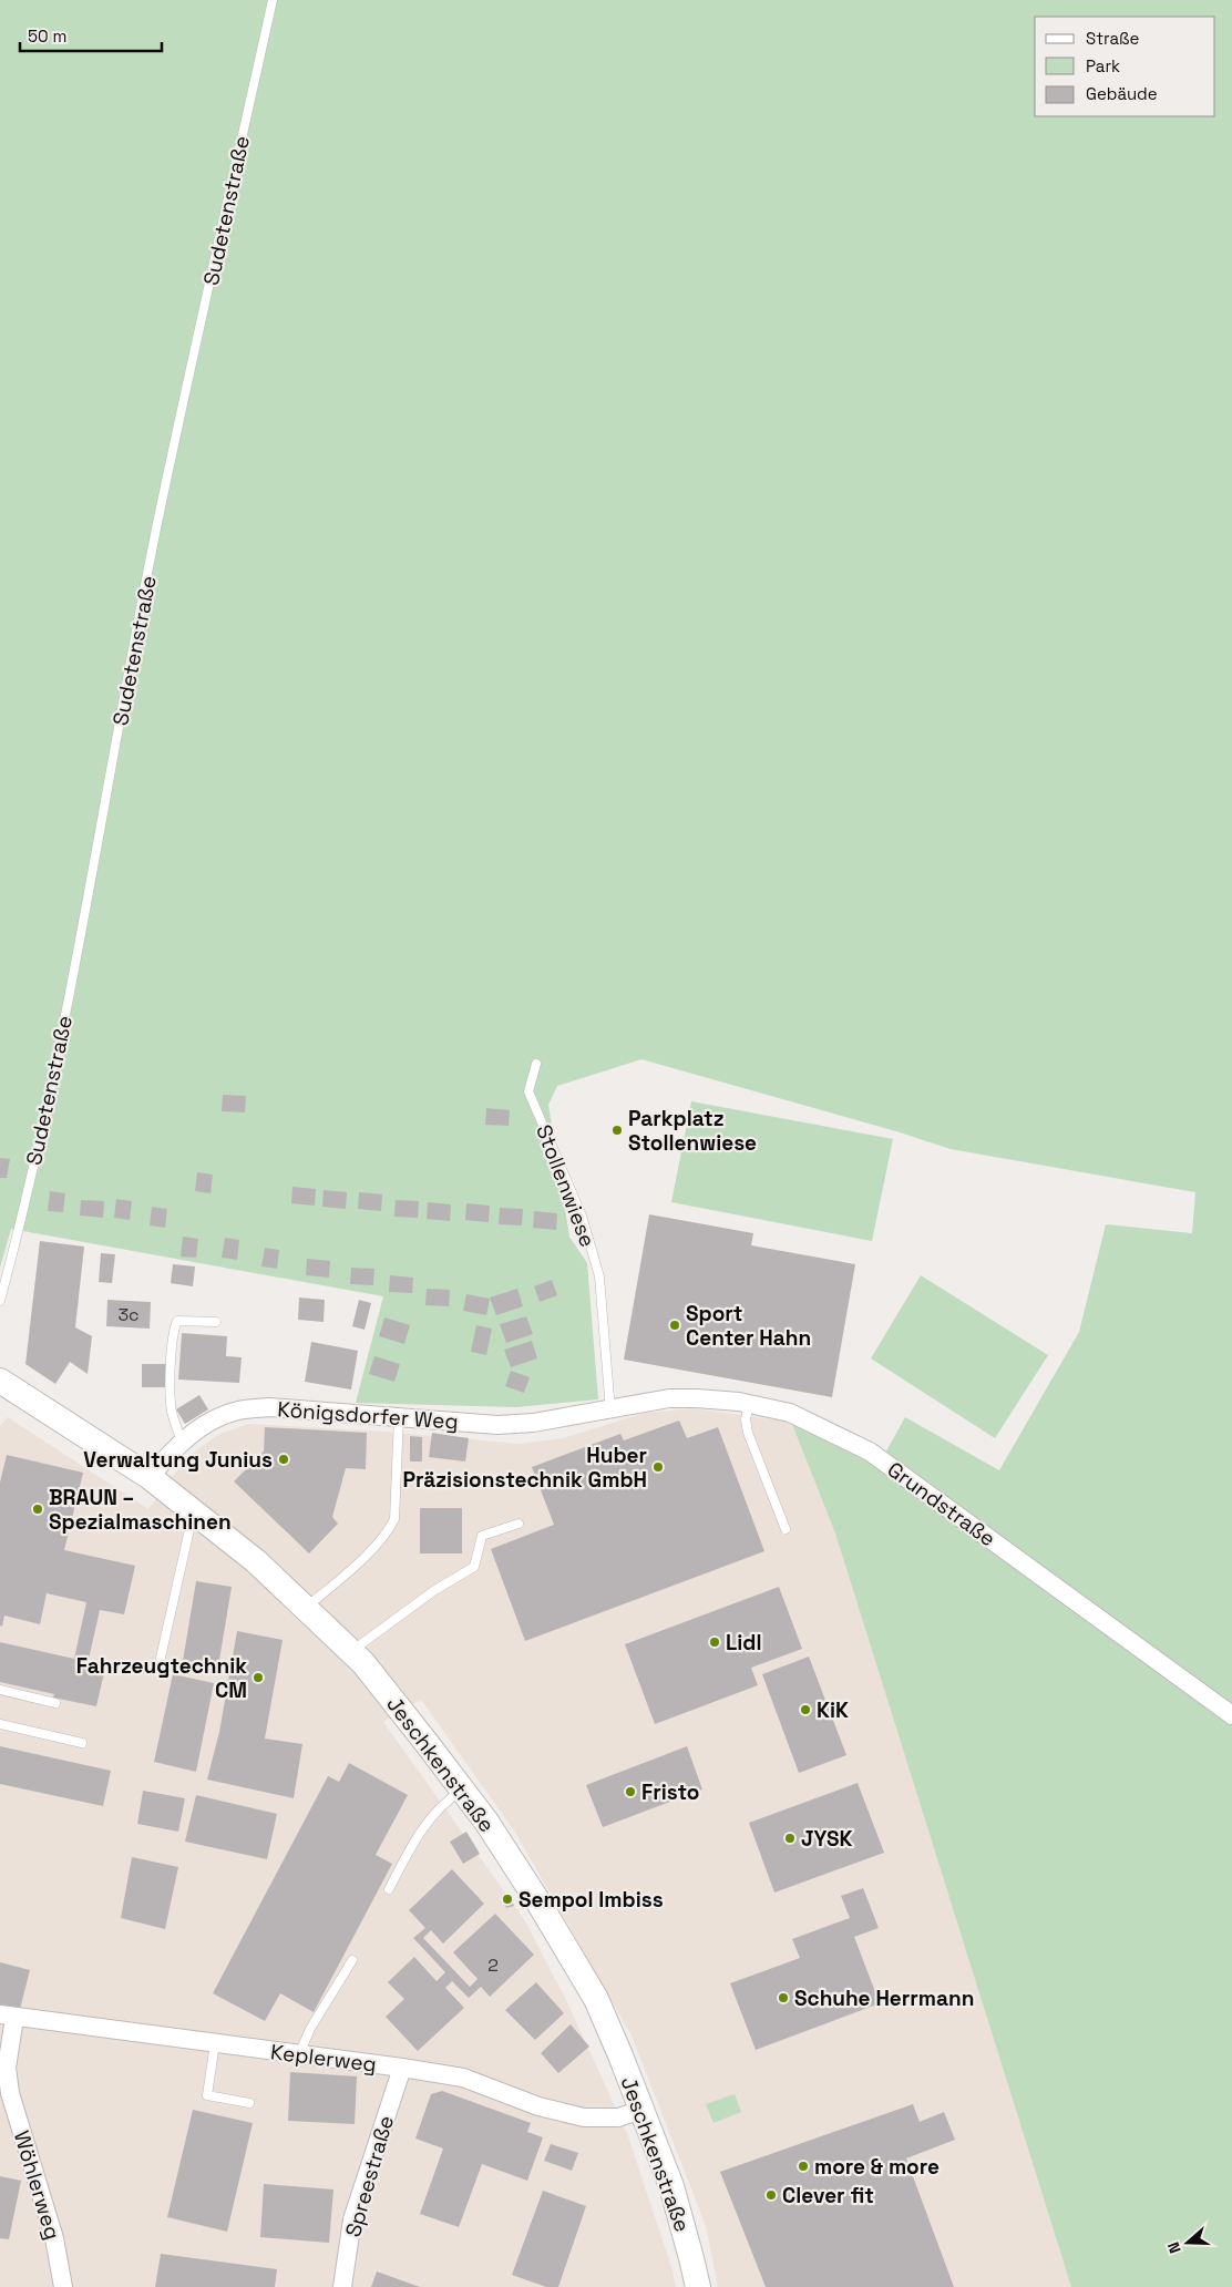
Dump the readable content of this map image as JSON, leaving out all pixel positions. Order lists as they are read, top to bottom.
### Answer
{
  "streets": {
    "street": [
      "Königsdorfer Weg",
      "Grundstraße",
      "Jeschkenstraße",
      "Keplerweg",
      "Spreestraße",
      "Wöhlerweg"
    ],
    "lane": ["Sudetenstraße", "Stollenwiese"]
  },
  "crossings": [
    ["Stollenwiese", "Königsdorfer Weg"],
    ["Stollenwiese", "Grundstraße"],
    ["Königsdorfer Weg", "Grundstraße"],
    ["Königsdorfer Weg", "Jeschkenstraße"],
    ["Jeschkenstraße", "Keplerweg"],
    ["Keplerweg", "Spreestraße"],
    ["Keplerweg", "Wöhlerweg"]
  ],
  "places": [
    "Parkplatz Stollenwiese",
    "Sport Center Hahn",
    "Verwaltung Junius",
    "Huber Präzisionstechnik GmbH",
    "BRAUN – Spezialmaschinen",
    "Lidl",
    "Fahrzeugtechnik CM",
    "KiK",
    "Fristo",
    "JYSK",
    "Sempol Imbiss",
    "Schuhe Herrmann",
    "more & more",
    "Clever fit"
  ],
  "house_numbers": ["3c", "2"],
  "legend": ["Straße", "Park", "Gebäude"],
  "scale_bar": "50 m",
  "north": "left"
}
